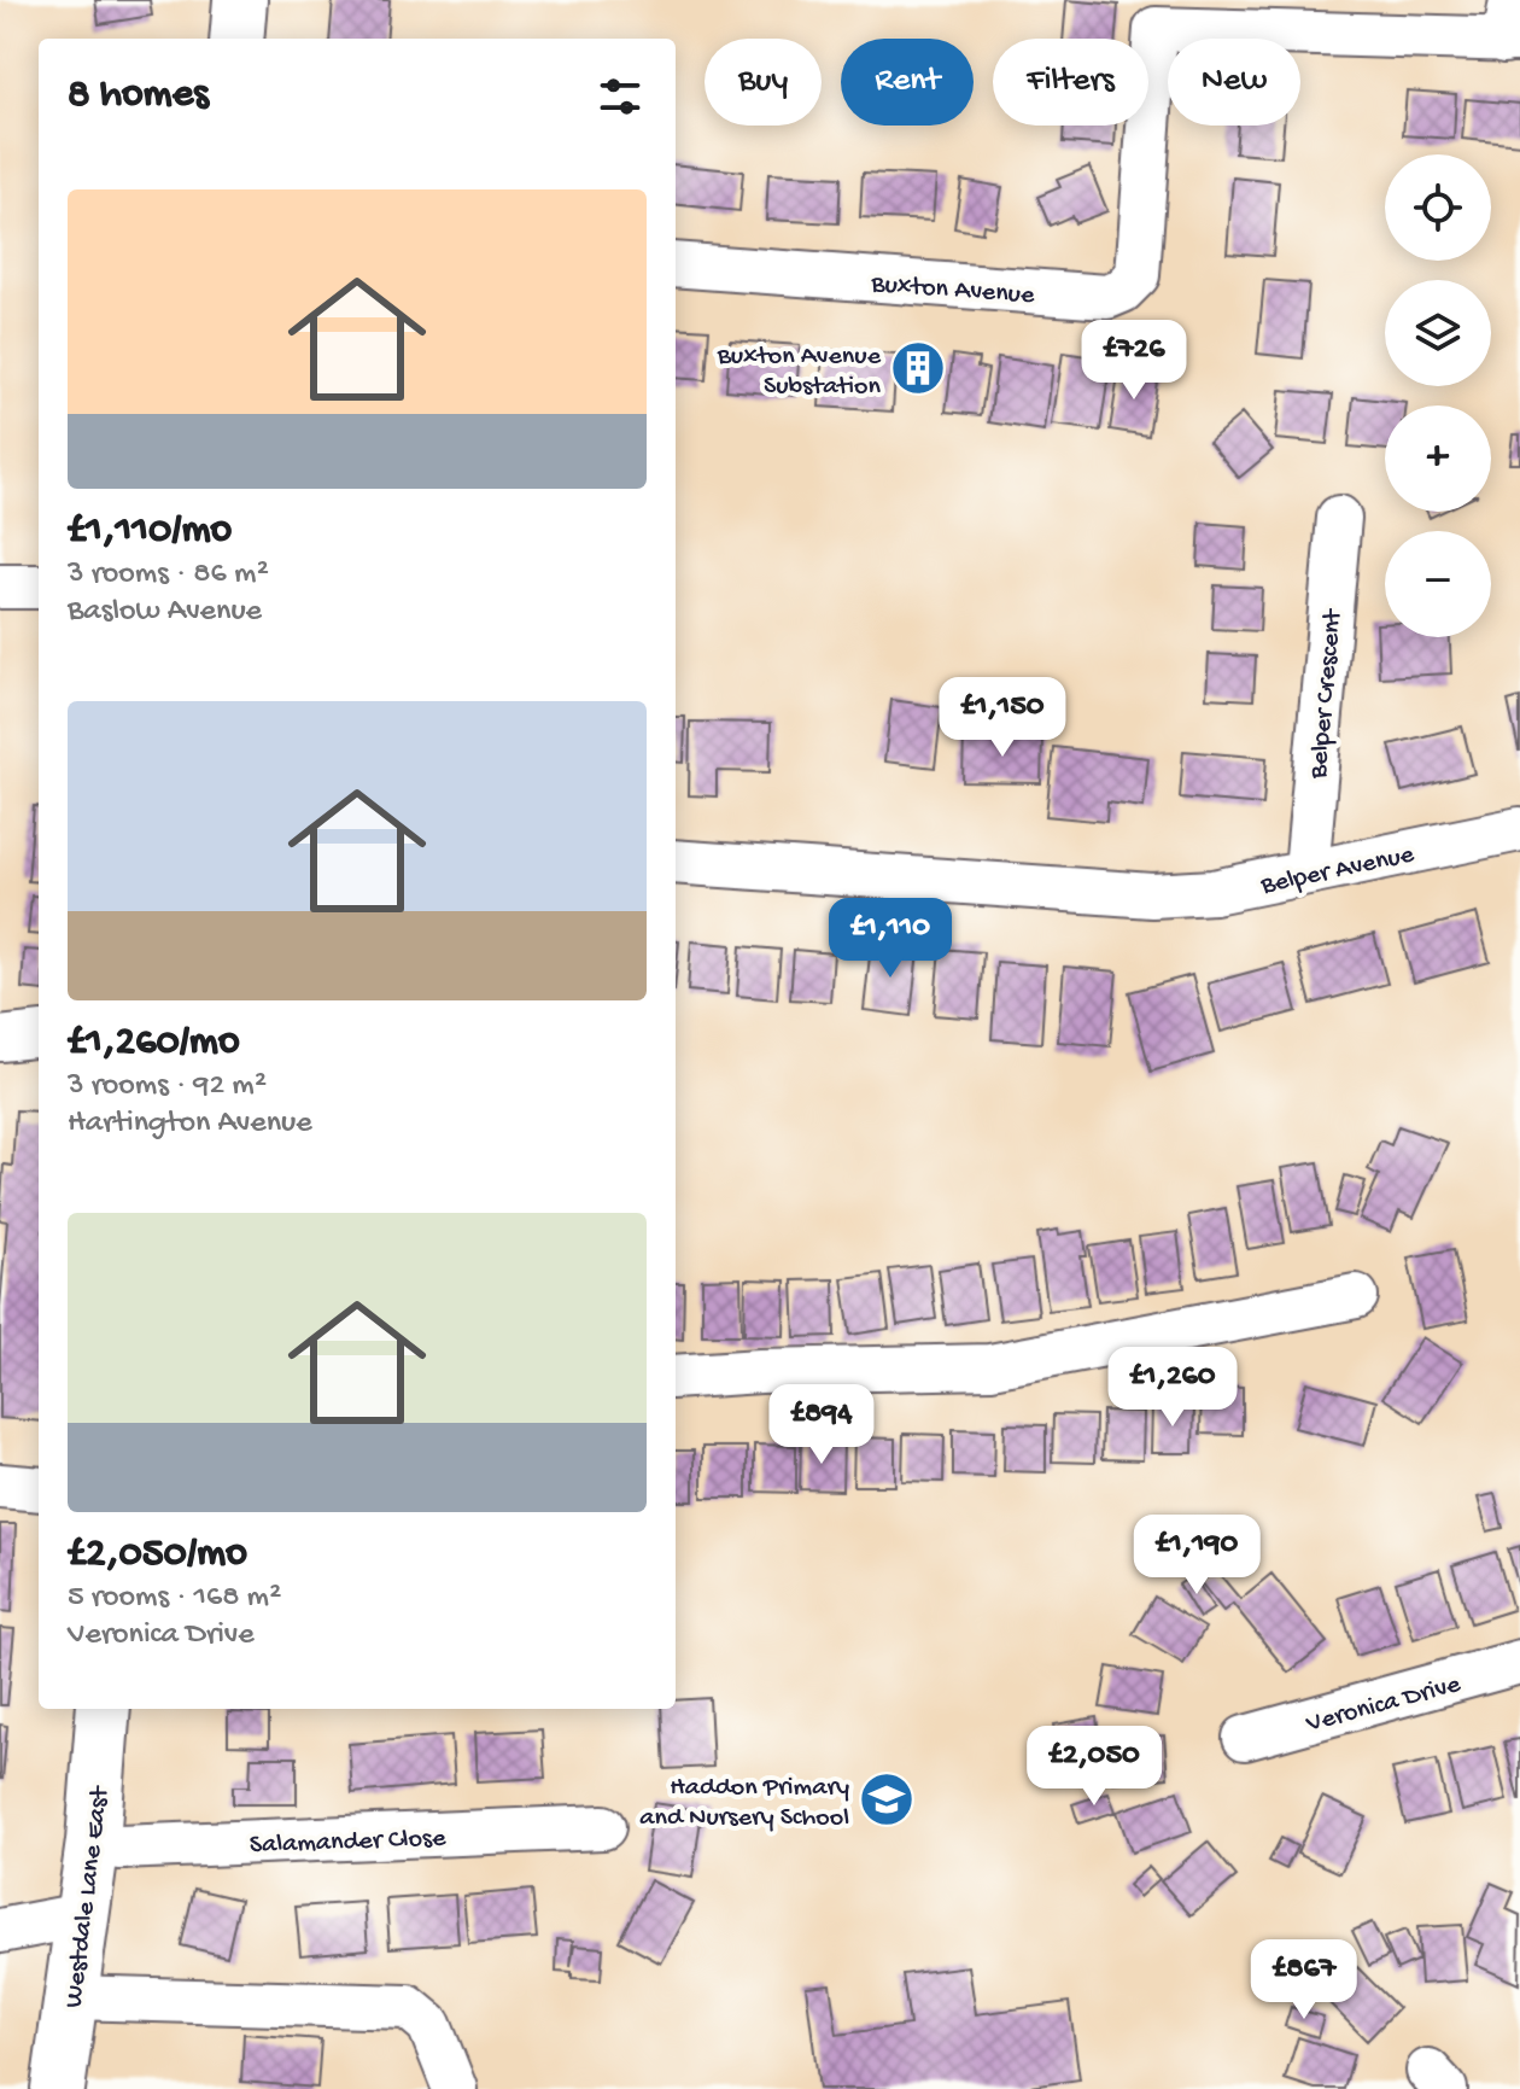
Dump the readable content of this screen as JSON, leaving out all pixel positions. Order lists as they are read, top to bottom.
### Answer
{
  "streets": {
    "street": [
      "Buxton Avenue",
      "Belper Crescent",
      "Belper Avenue",
      "Veronica Drive",
      "Salamander Close",
      "Westdale Lane East"
    ]
  },
  "crossings": [
    ["Belper Crescent", "Belper Avenue"],
    ["Salamander Close", "Westdale Lane East"]
  ],
  "places": {
    "building": ["Buxton Avenue Substation"],
    "school or university": ["Haddon Primary and Nursery School"]
  },
  "page": {
    "chip": [
      "Buy",
      "Rent",
      "Filters",
      "New"
    ],
    "heading": "8 homes",
    "map_buttons": ["+", "−"],
    "list": [
      {
        "name": "£1,110/mo",
        "note": "3 rooms · 86 m² · Baslow Avenue"
      },
      {
        "name": "£1,260/mo",
        "note": "3 rooms · 92 m² · Hartington Avenue"
      },
      {
        "name": "£2,050/mo",
        "note": "5 rooms · 168 m² · Veronica Drive"
      }
    ],
    "price": [
      "£726",
      "£1,150",
      "£1,110",
      "£1,260",
      "£894",
      "£1,190",
      "£2,050",
      "£867"
    ]
  }
}
